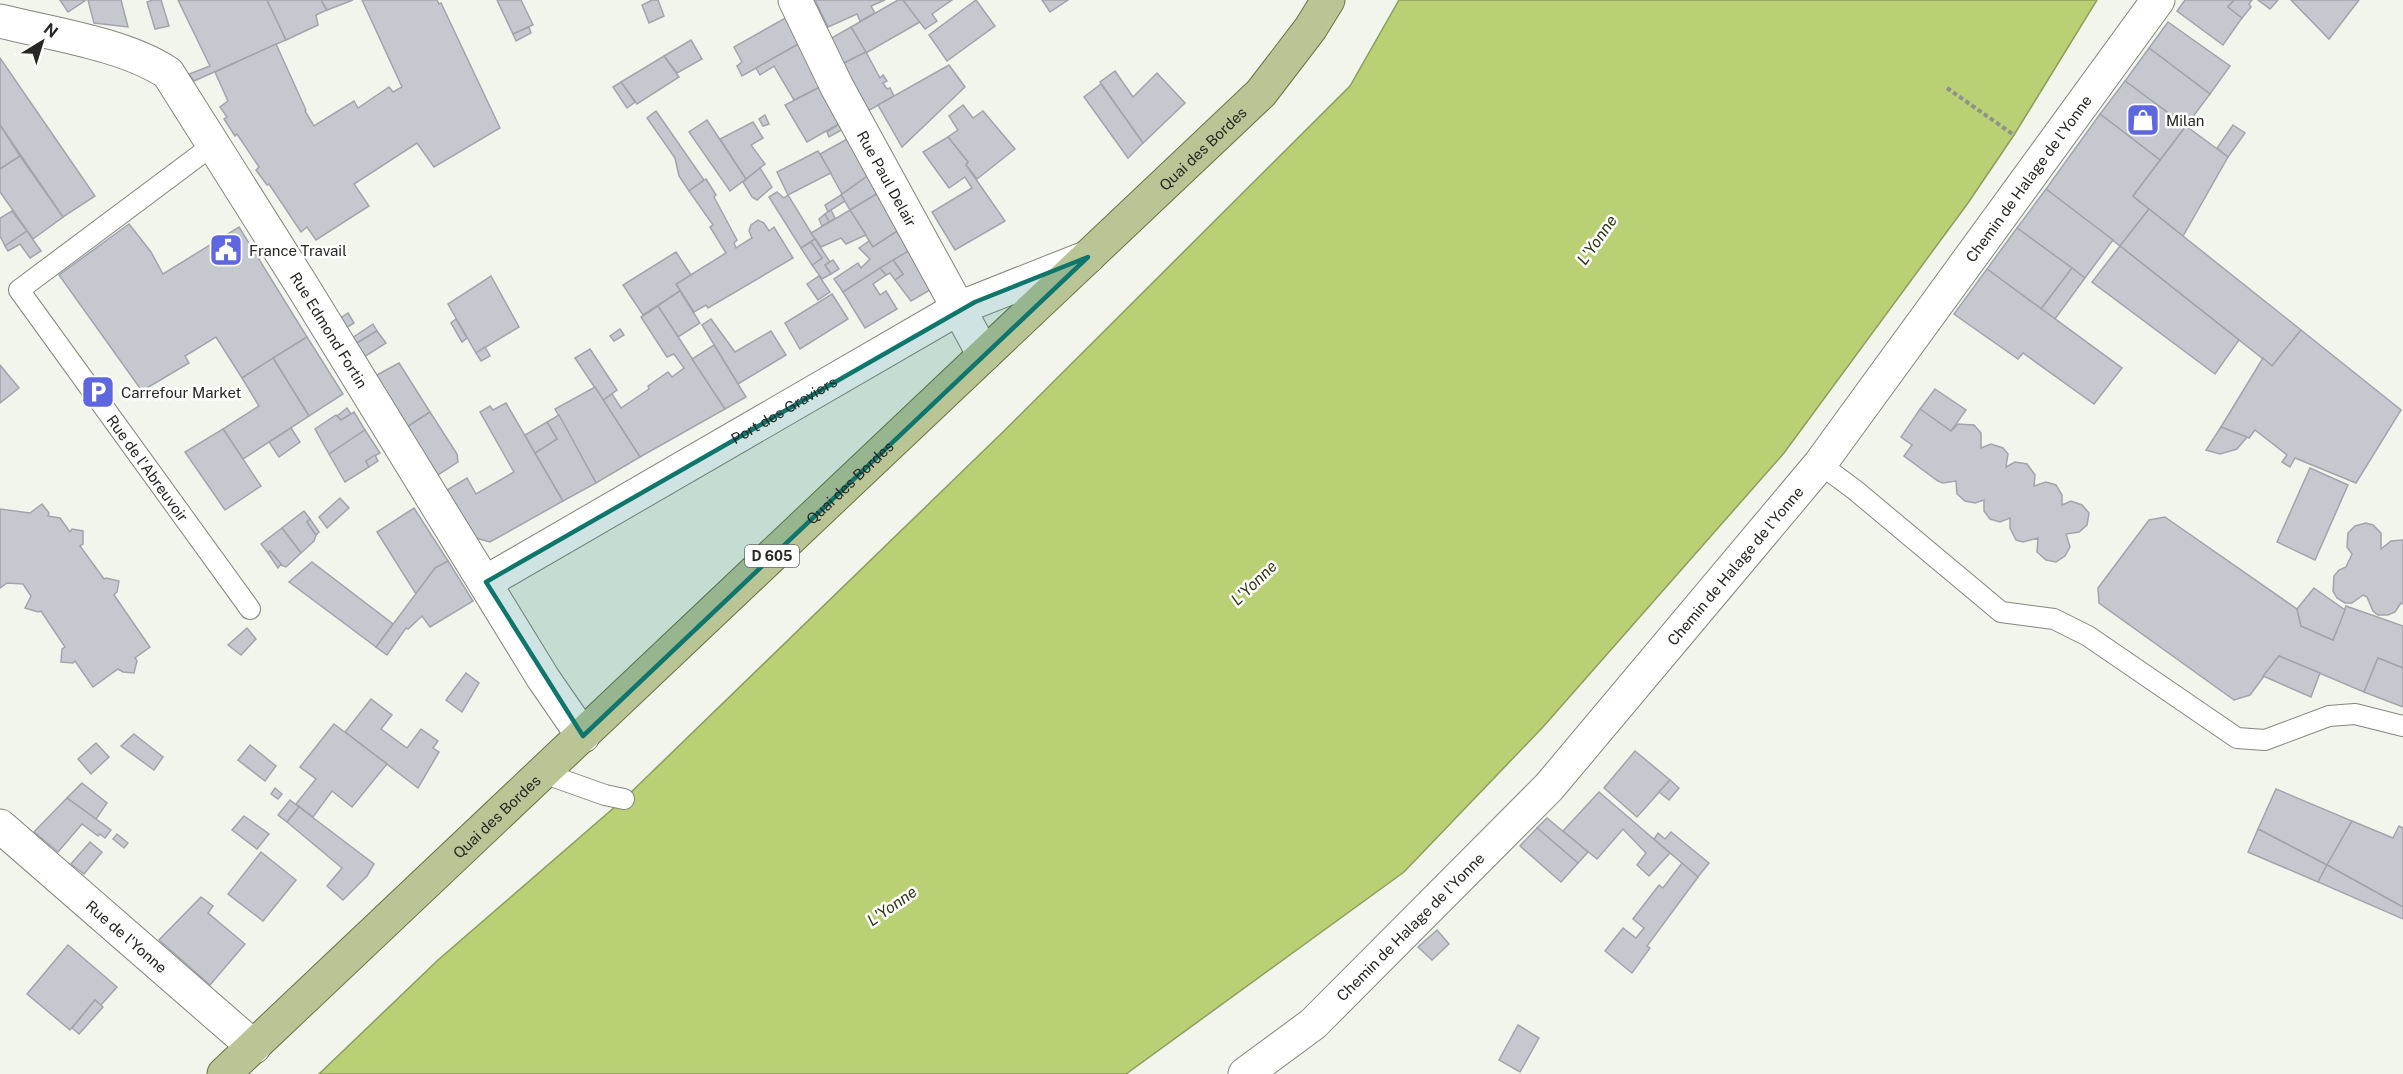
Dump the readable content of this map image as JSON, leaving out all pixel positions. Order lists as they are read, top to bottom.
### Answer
{
  "streets": {
    "main road": ["Quai des Bordes", "D 605"],
    "street": [
      "Rue Paul Delair",
      "Chemin de Halage de l'Yonne",
      "Rue Edmond Fortin",
      "Port des Graviers",
      "Rue de l'Yonne"
    ],
    "lane": ["Rue de l'Abreuvoir"]
  },
  "crossings": [
    ["Quai des Bordes", "Rue Paul Delair"],
    ["Quai des Bordes", "Rue Edmond Fortin"],
    ["Quai des Bordes", "Port des Graviers"],
    ["Quai des Bordes", "Rue de l'Yonne"],
    ["Rue Paul Delair", "Port des Graviers"],
    ["Rue Edmond Fortin", "Port des Graviers"],
    ["Rue Edmond Fortin", "Rue de l'Abreuvoir"]
  ],
  "water": ["L'Yonne"],
  "places": {
    "shop": ["Milan"],
    "public building": ["France Travail"],
    "parking": ["Carrefour Market"]
  },
  "north": "top right"
}
